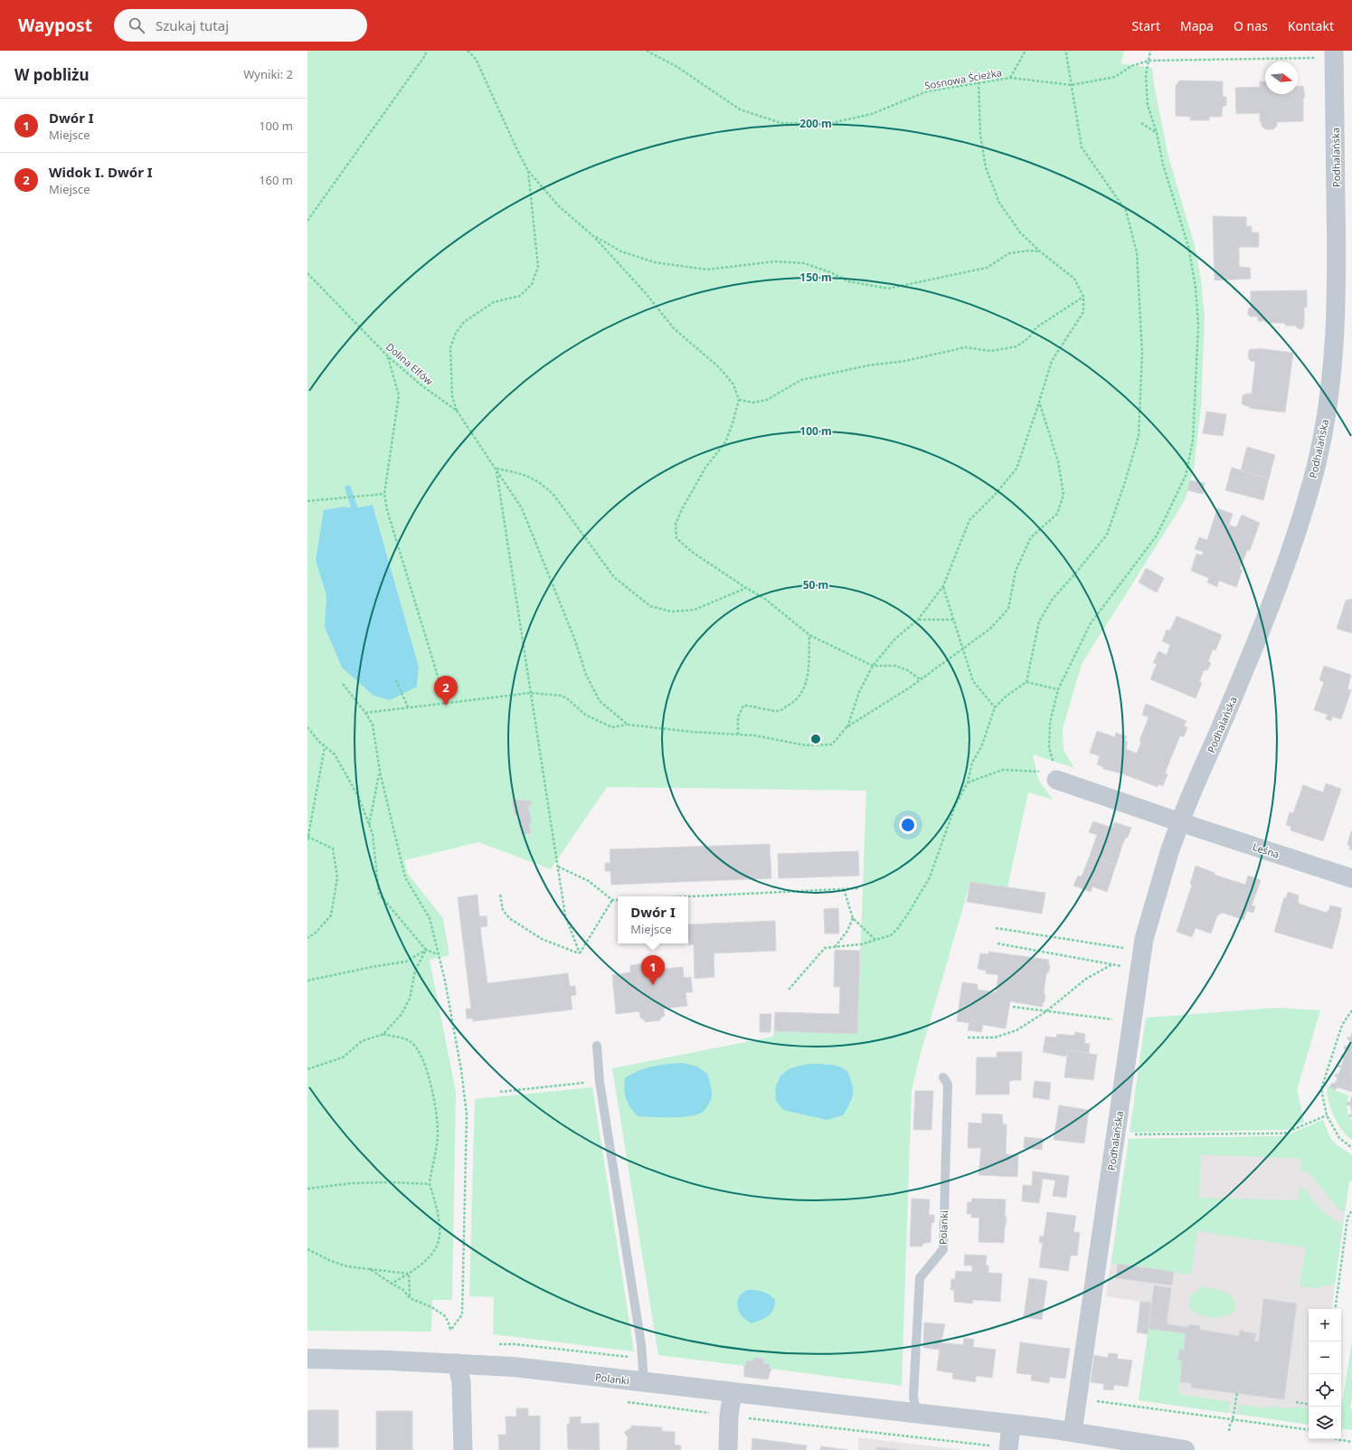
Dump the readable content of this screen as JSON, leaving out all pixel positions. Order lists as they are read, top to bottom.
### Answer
{
  "streets": {
    "street": ["Podhalańska", "Leśna", "Polanki"],
    "path": ["Sosnowa Ścieżka", "Dolina Elfów"]
  },
  "crossings": [
    ["Sosnowa Ścieżka", "Podhalańska"],
    ["Podhalańska", "Leśna"],
    ["Podhalańska", "Polanki"]
  ],
  "north": "right",
  "page": {
    "header": "Waypost",
    "search": "Szukaj tutaj",
    "nav": [
      "Start",
      "Mapa",
      "O nas",
      "Kontakt"
    ],
    "heading": ["W pobliżu", "Wyniki: 2"],
    "list": [
      {
        "mark": "1",
        "name": "Dwór I",
        "note": "Miejsce",
        "value": "100 m"
      },
      {
        "mark": "2",
        "name": "Widok I. Dwór I",
        "note": "Miejsce",
        "value": "160 m"
      }
    ],
    "pins": ["2", "1"],
    "popup": ["Dwór I", "Miejsce"],
    "map_buttons": ["+", "−"]
  },
  "rings": [
    "200 m",
    "150 m",
    "100 m",
    "50 m"
  ]
}
